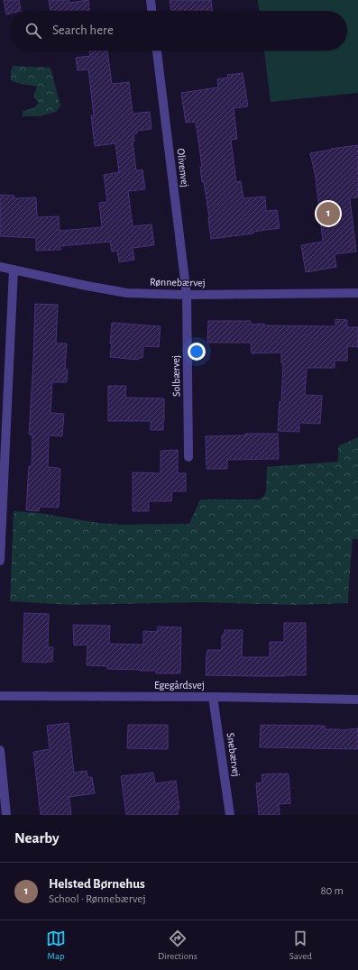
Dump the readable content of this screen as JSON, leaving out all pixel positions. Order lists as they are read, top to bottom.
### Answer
{
  "streets": {
    "street": [
      "Olivenvej",
      "Rønnebærvej",
      "Solbærvej",
      "Egegårdsvej",
      "Snebærvej"
    ]
  },
  "crossings": [
    ["Olivenvej", "Rønnebærvej"],
    ["Olivenvej", "Solbærvej"],
    ["Rønnebærvej", "Solbærvej"],
    ["Egegårdsvej", "Snebærvej"]
  ],
  "page": {
    "search": "Search here",
    "pins": "1",
    "heading": "Nearby",
    "list": [
      {
        "mark": "1",
        "name": "Helsted Børnehus",
        "note": "School · Rønnebærvej",
        "value": "80 m"
      }
    ],
    "nav": ["Map", "Directions", "Saved"]
  }
}
